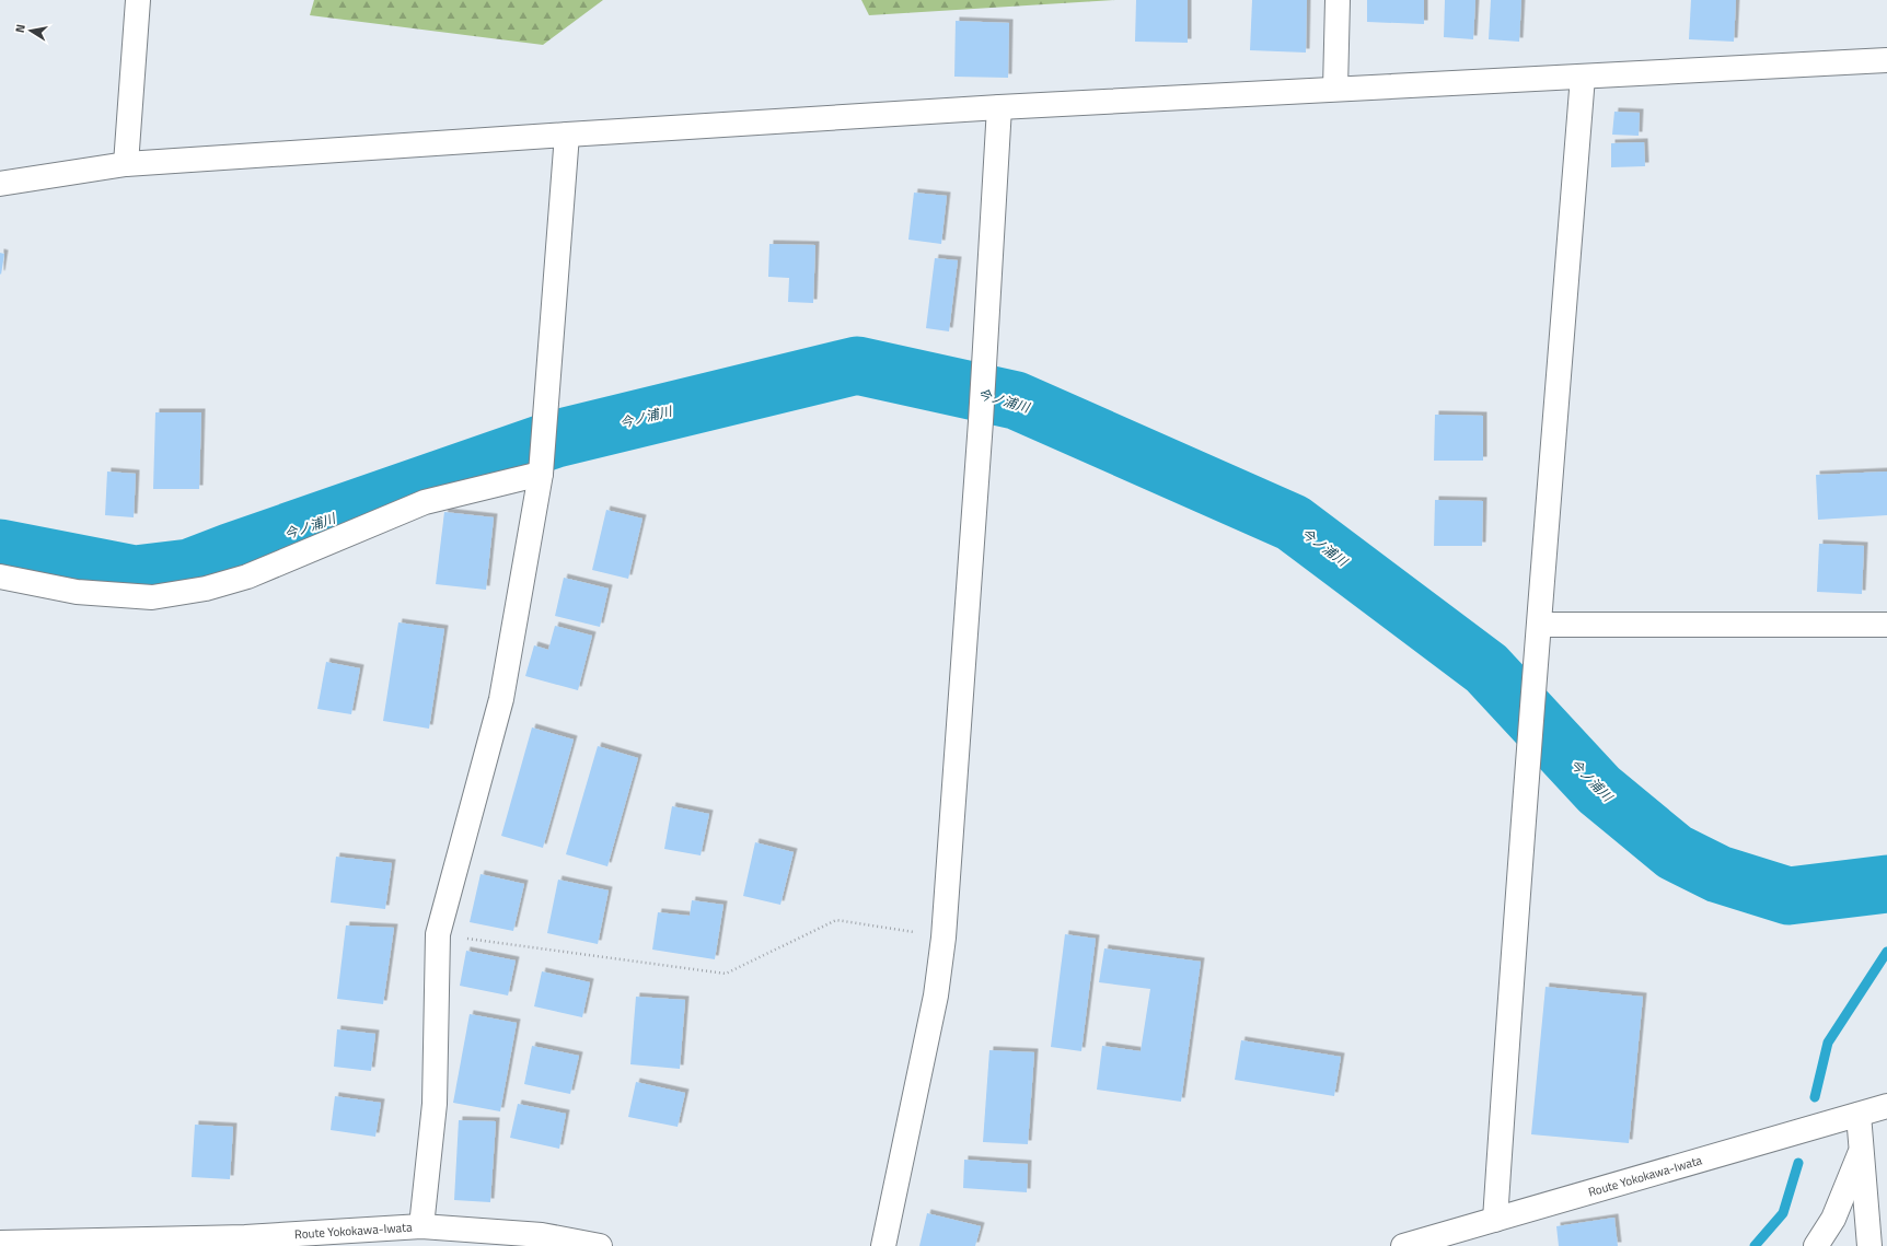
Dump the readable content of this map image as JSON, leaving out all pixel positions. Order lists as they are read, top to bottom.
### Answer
{
  "streets": {
    "street": ["Route Yokokawa-Iwata"]
  },
  "water": ["今ノ浦川"],
  "north": "left"
}
